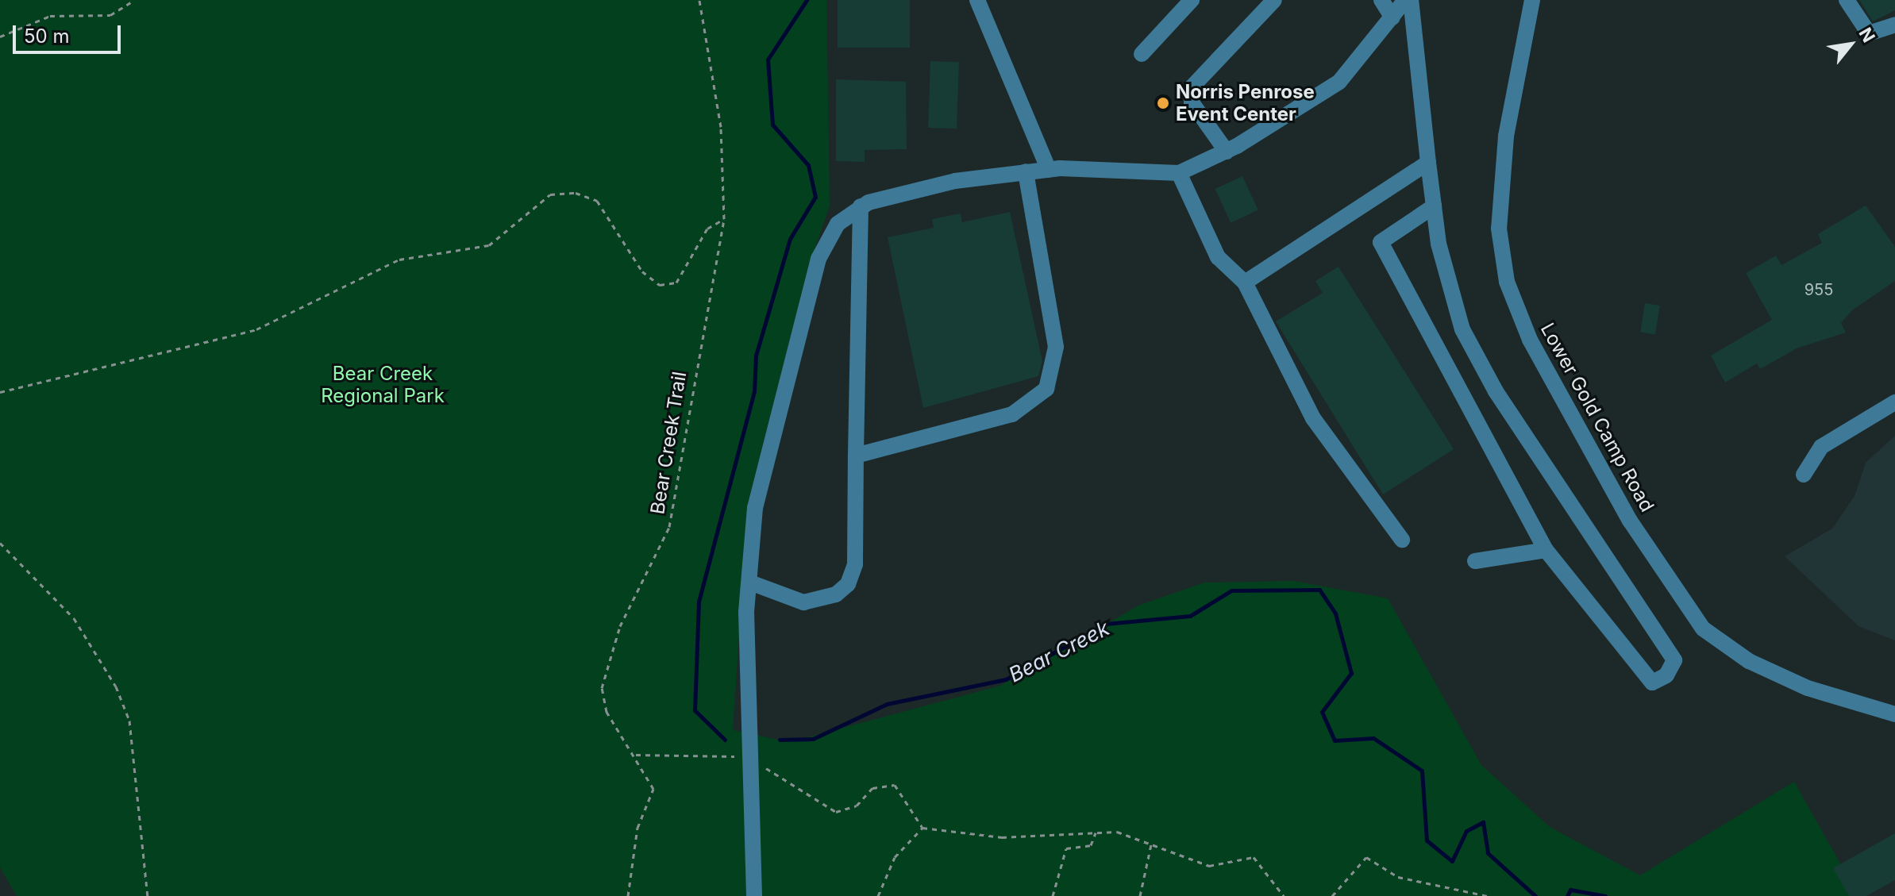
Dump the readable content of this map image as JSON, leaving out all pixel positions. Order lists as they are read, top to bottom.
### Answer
{
  "streets": {
    "street": ["Lower Gold Camp Road"],
    "path": ["Bear Creek Trail"]
  },
  "water": ["Bear Creek"],
  "parks": ["Bear Creek Regional Park"],
  "places": ["Norris Penrose Event Center"],
  "house_numbers": ["955"],
  "scale_bar": "50 m",
  "north": "top right"
}
